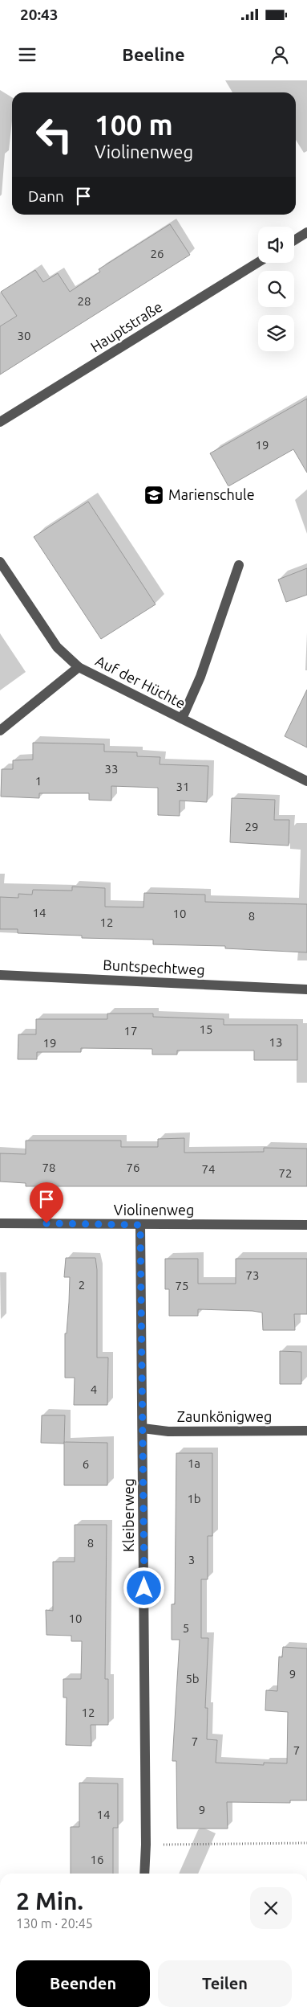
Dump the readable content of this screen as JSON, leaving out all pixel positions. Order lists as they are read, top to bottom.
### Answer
{
  "streets": {
    "street": [
      "Hauptstraße",
      "Auf der Hüchte",
      "Buntspechtweg",
      "Violinenweg",
      "Zaunkönigweg",
      "Kleiberweg"
    ]
  },
  "crossings": [
    ["Violinenweg", "Kleiberweg"],
    ["Zaunkönigweg", "Kleiberweg"]
  ],
  "places": {
    "school or university": ["Marienschule"]
  },
  "house_numbers": [
    "26",
    "28",
    "30",
    "19",
    "33",
    "1",
    "31",
    "29",
    "14",
    "10",
    "8",
    "12",
    "15",
    "17",
    "13",
    "19",
    "78",
    "76",
    "74",
    "72",
    "73",
    "2",
    "75",
    "4",
    "1a",
    "6",
    "1b",
    "8",
    "3",
    "10",
    "5",
    "9",
    "5b",
    "12",
    "7",
    "7",
    "9",
    "14",
    "16"
  ],
  "page": {
    "status": "20:43",
    "header": "Beeline",
    "turn": ["100 m", "Violinenweg"],
    "then": "Dann",
    "heading": ["2 Min.", "130 m · 20:45"],
    "buttons": ["Beenden", "Teilen"]
  }
}
